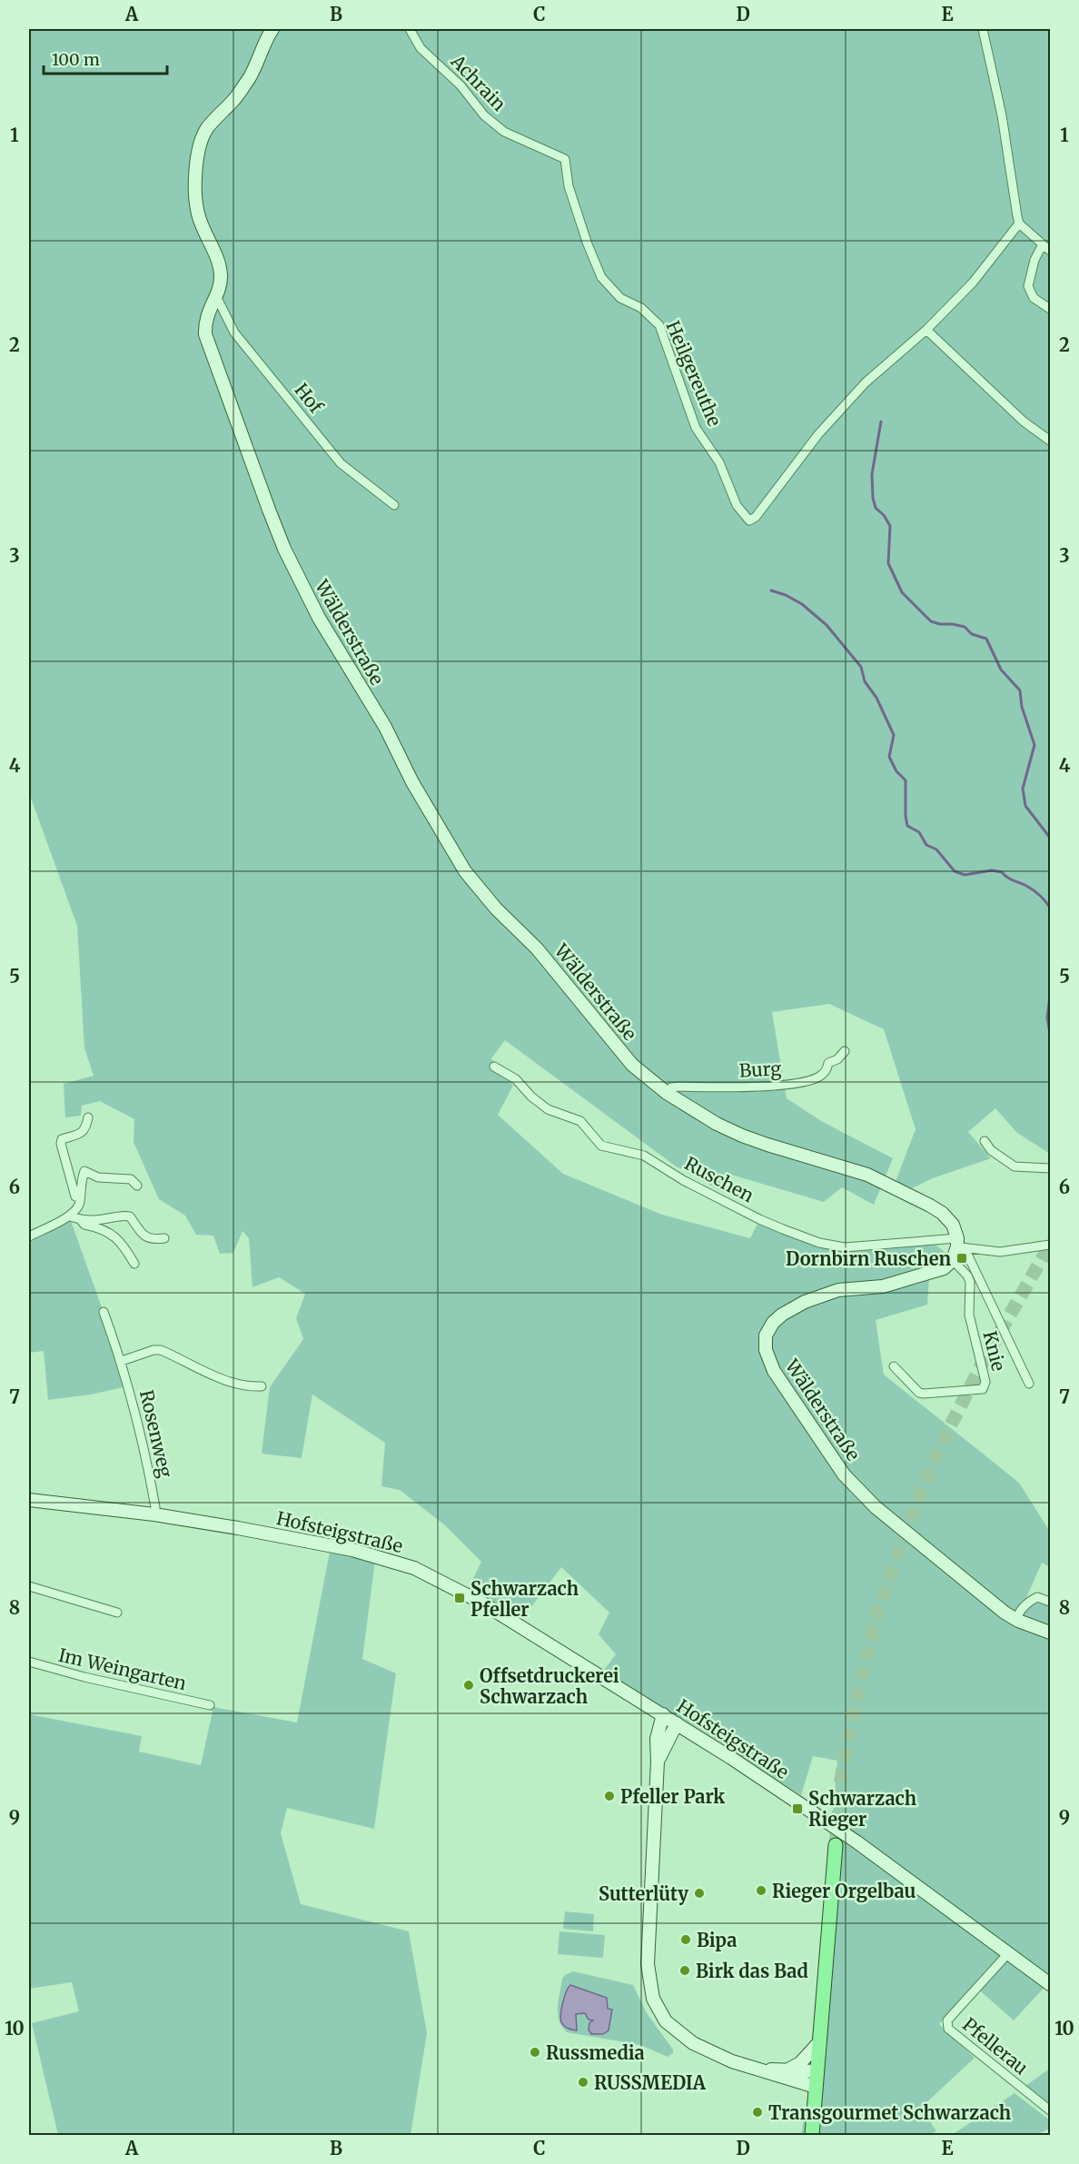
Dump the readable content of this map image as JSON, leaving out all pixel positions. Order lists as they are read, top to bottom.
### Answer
{
  "streets": {
    "street": [
      "Achrain",
      "Heilgereuthe",
      "Hof",
      "Wälderstraße",
      "Burg",
      "Ruschen",
      "Knie",
      "Rosenweg",
      "Hofsteigstraße",
      "Im Weingarten",
      "Pfellerau"
    ]
  },
  "crossings": [
    ["Achrain", "Heilgereuthe"],
    ["Hof", "Wälderstraße"],
    ["Wälderstraße", "Burg"],
    ["Wälderstraße", "Ruschen"],
    ["Wälderstraße", "Knie"],
    ["Ruschen", "Knie"],
    ["Rosenweg", "Hofsteigstraße"],
    ["Hofsteigstraße", "Pfellerau"]
  ],
  "places": {
    "transit": ["Dornbirn Ruschen", "Schwarzach Pfeller", "Schwarzach Rieger"],
    "other": [
      "Offsetdruckerei Schwarzach",
      "Pfeller Park",
      "Rieger Orgelbau",
      "Sutterlüty",
      "Bipa",
      "Birk das Bad",
      "Russmedia",
      "RUSSMEDIA",
      "Transgourmet Schwarzach"
    ]
  },
  "scale_bar": "100 m",
  "grid": {
    "columns": [
      "A",
      "B",
      "C",
      "D",
      "E"
    ],
    "rows": [
      "1",
      "2",
      "3",
      "4",
      "5",
      "6",
      "7",
      "8",
      "9",
      "10"
    ]
  }
}
